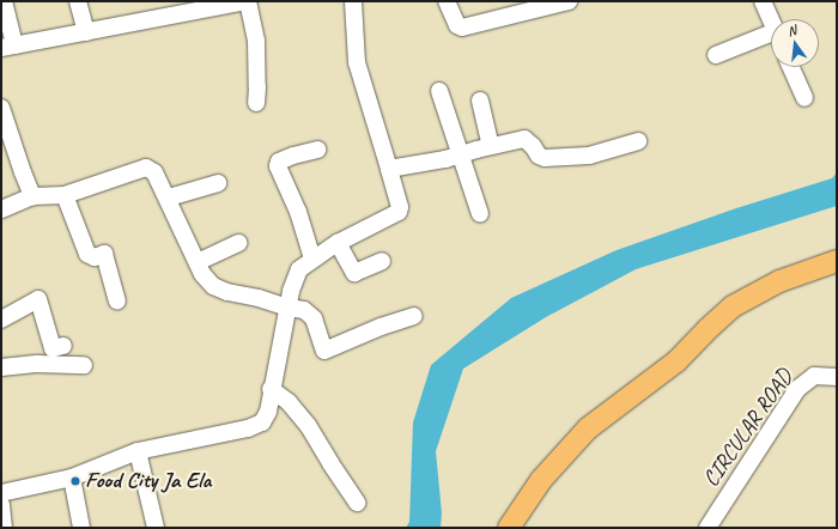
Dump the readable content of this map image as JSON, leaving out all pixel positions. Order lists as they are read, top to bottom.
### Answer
{
  "streets": {
    "street": ["CIRCULAR ROAD"]
  },
  "places": ["Food City Ja Ela"],
  "north": "top"
}
